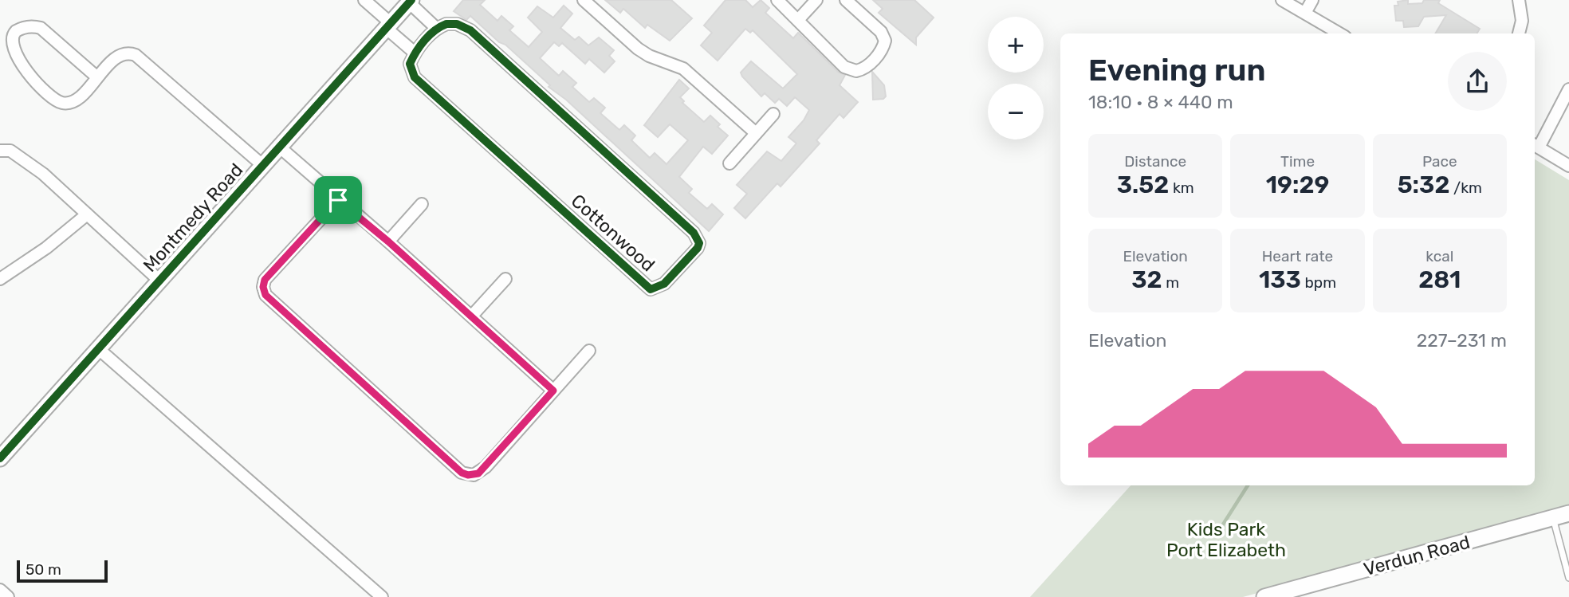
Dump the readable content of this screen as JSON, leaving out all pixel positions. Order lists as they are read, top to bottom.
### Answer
{
  "streets": {
    "street": ["Montmedy Road", "Cottonwood", "Verdun Road"]
  },
  "parks": ["Kids Park Port Elizabeth"],
  "scale_bar": "50 m",
  "page": {
    "map_buttons": ["+", "−"],
    "heading": ["Evening run", "18:10 · 8 × 440 m"],
    "stats": [
      ["Distance", "3.52 km"],
      ["Time", "19:29"],
      ["Pace", "5:32 /km"],
      ["Elevation", "32 m"],
      ["Heart rate", "133 bpm"],
      ["kcal", "281"]
    ],
    "chart": ["Elevation", "227–231 m"],
    "scale": "50 m"
  }
}
